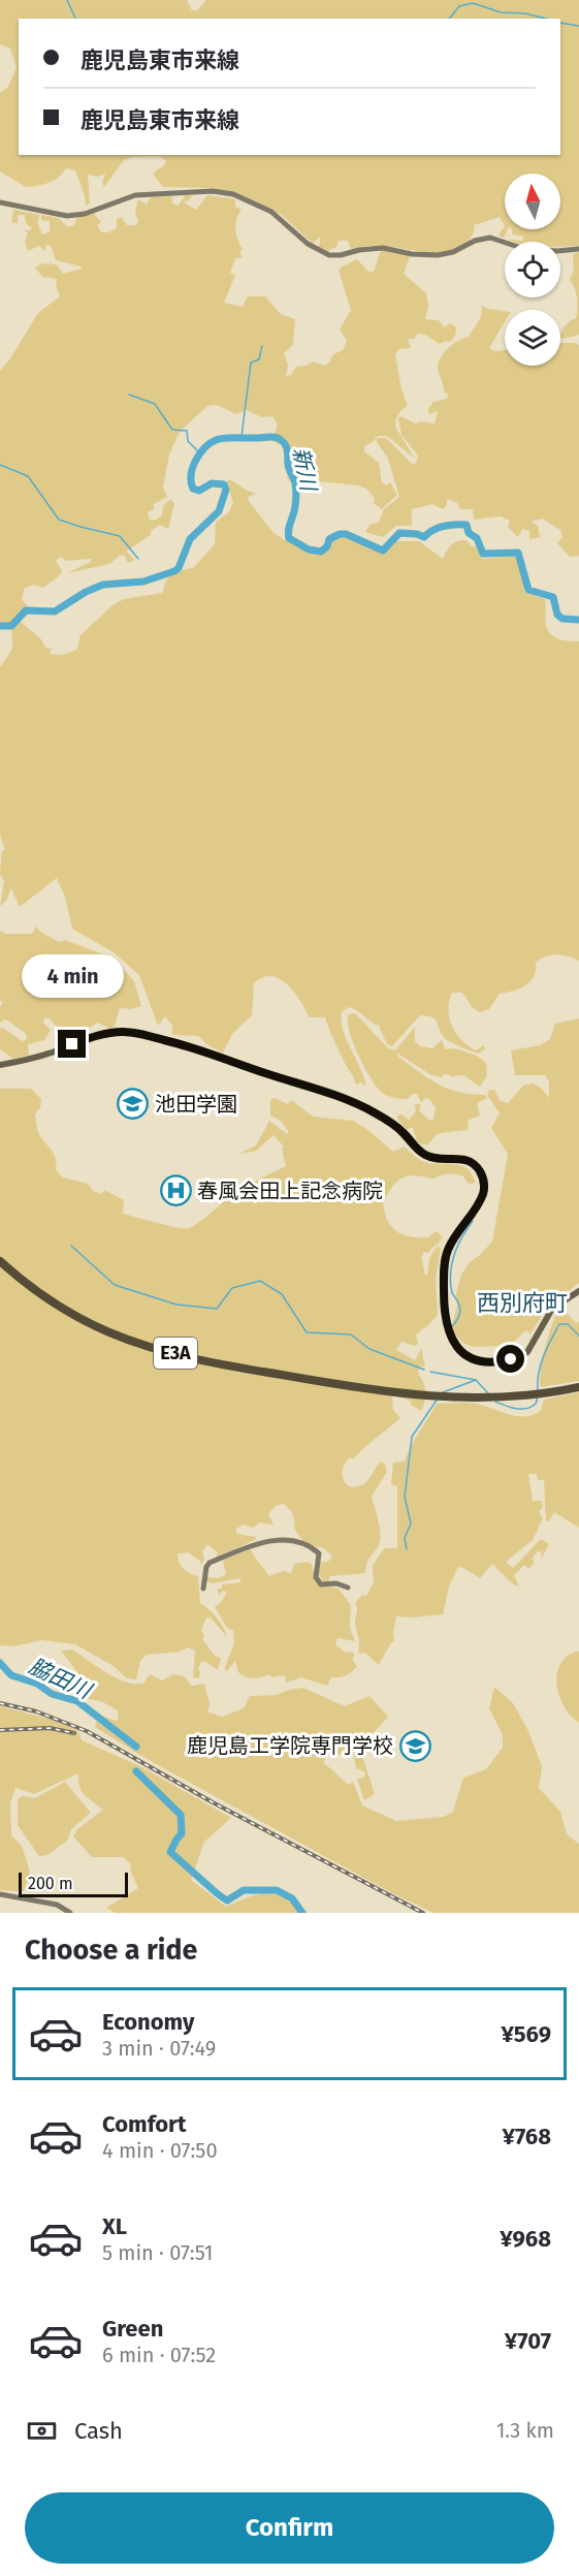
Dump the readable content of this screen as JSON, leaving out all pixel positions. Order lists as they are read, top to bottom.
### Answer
{
  "streets": {
    "highway": ["E3A"]
  },
  "districts": ["西別府町"],
  "water": ["新川", "脇田川"],
  "places": {
    "school or university": ["池田学園", "鹿児島工学院専門学校"],
    "hospital": ["春風会田上記念病院"]
  },
  "scale_bar": "200 m",
  "north": "top",
  "page": {
    "banner": ["鹿児島東市来線", "鹿児島東市来線"],
    "bubble": "4 min",
    "scale": "200 m",
    "heading": "Choose a ride",
    "list": [
      {
        "name": "Economy",
        "note": "3 min · 07:49",
        "value": "¥569"
      },
      {
        "name": "Comfort",
        "note": "4 min · 07:50",
        "value": "¥768"
      },
      {
        "name": "XL",
        "note": "5 min · 07:51",
        "value": "¥968"
      },
      {
        "name": "Green",
        "note": "6 min · 07:52",
        "value": "¥707"
      }
    ],
    "pay": ["Cash", "1.3 km"],
    "buttons": "Confirm"
  }
}
